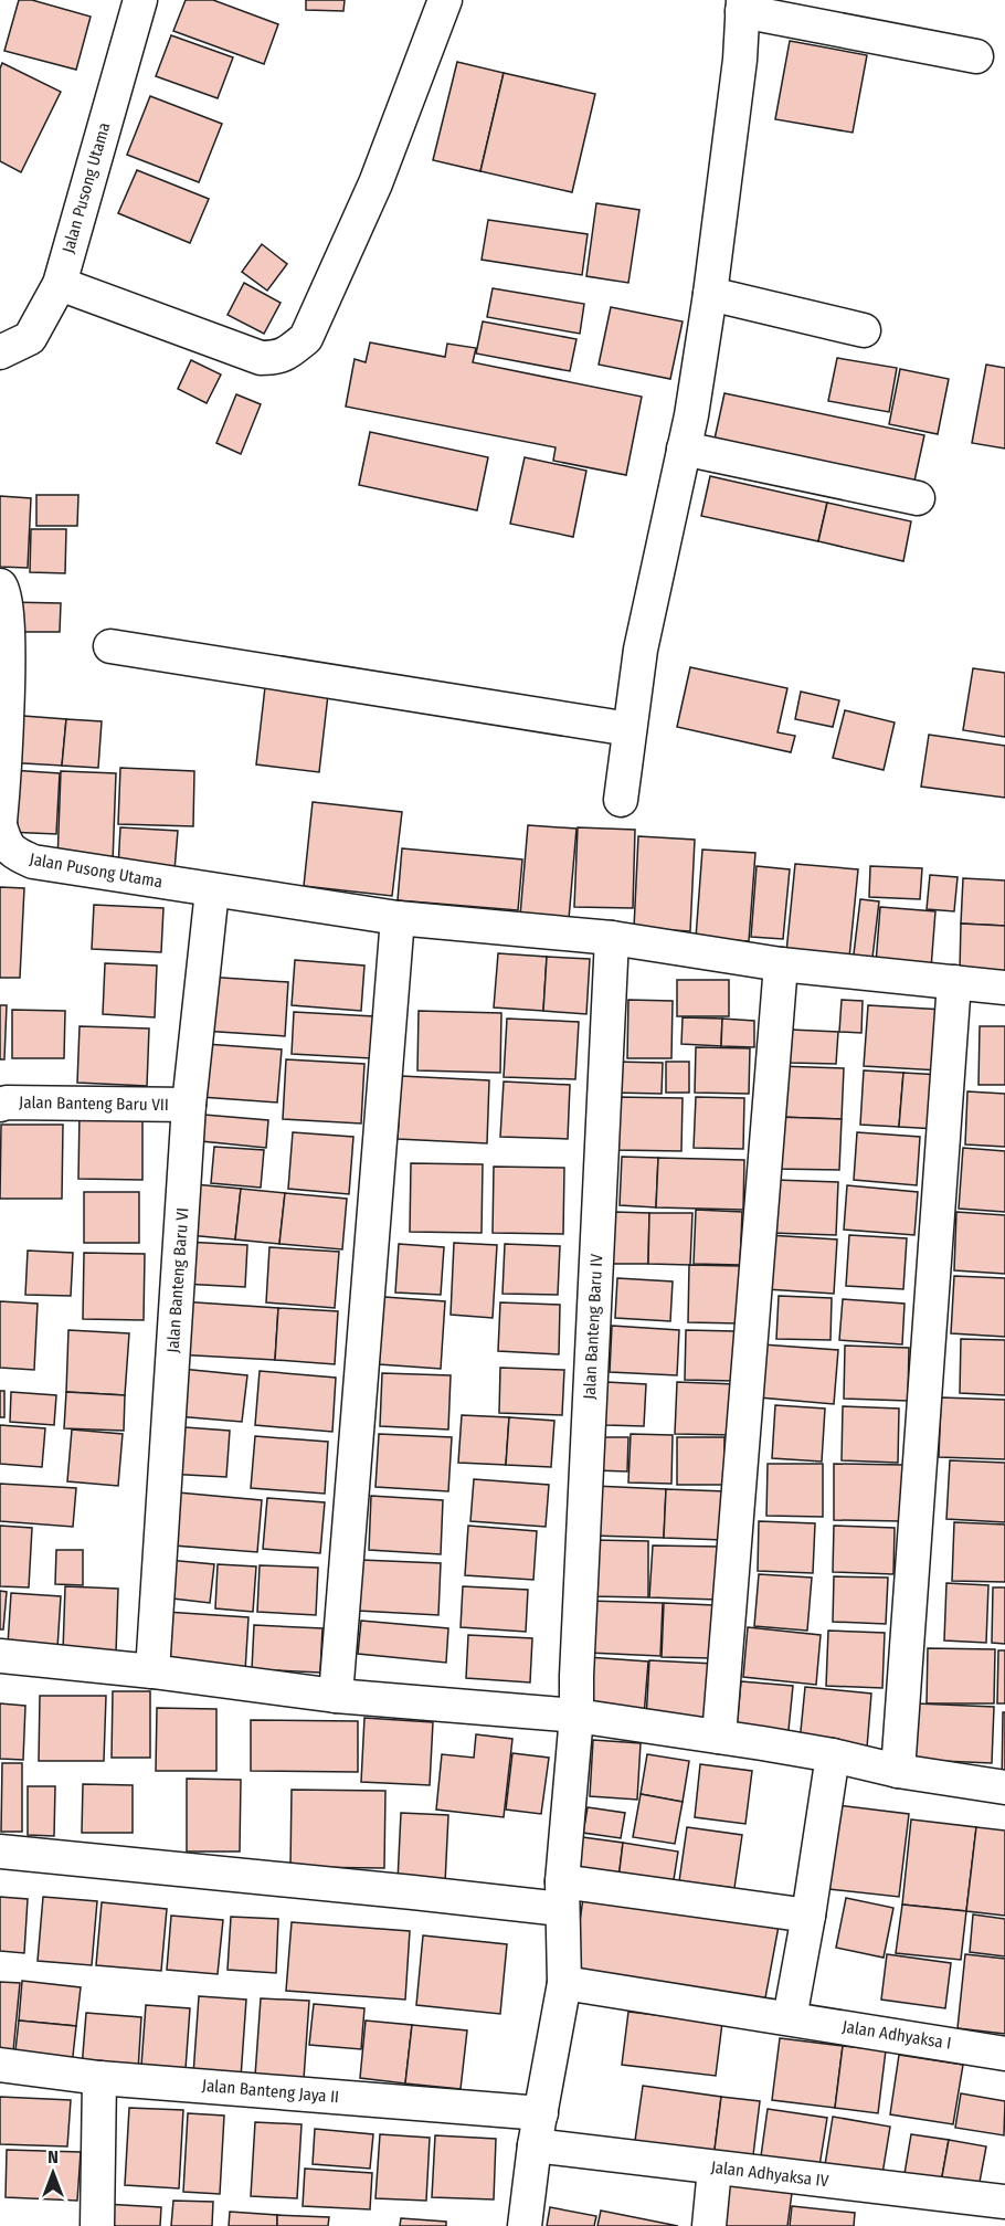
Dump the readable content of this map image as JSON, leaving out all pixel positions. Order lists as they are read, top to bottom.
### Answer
{
  "streets": {
    "street": [
      "Jalan Pusong Utama",
      "Jalan Banteng Baru VII",
      "Jalan Banteng Baru VI",
      "Jalan Banteng Baru IV",
      "Jalan Adhyaksa I",
      "Jalan Banteng Jaya II",
      "Jalan Adhyaksa IV"
    ]
  },
  "crossings": [
    ["Jalan Pusong Utama", "Jalan Banteng Baru VI"],
    ["Jalan Pusong Utama", "Jalan Banteng Baru IV"],
    ["Jalan Banteng Baru VII", "Jalan Banteng Baru VI"],
    ["Jalan Banteng Baru IV", "Jalan Adhyaksa I"],
    ["Jalan Banteng Baru IV", "Jalan Banteng Jaya II"],
    ["Jalan Banteng Baru IV", "Jalan Adhyaksa IV"],
    ["Jalan Banteng Jaya II", "Jalan Adhyaksa IV"]
  ],
  "north": "top"
}
